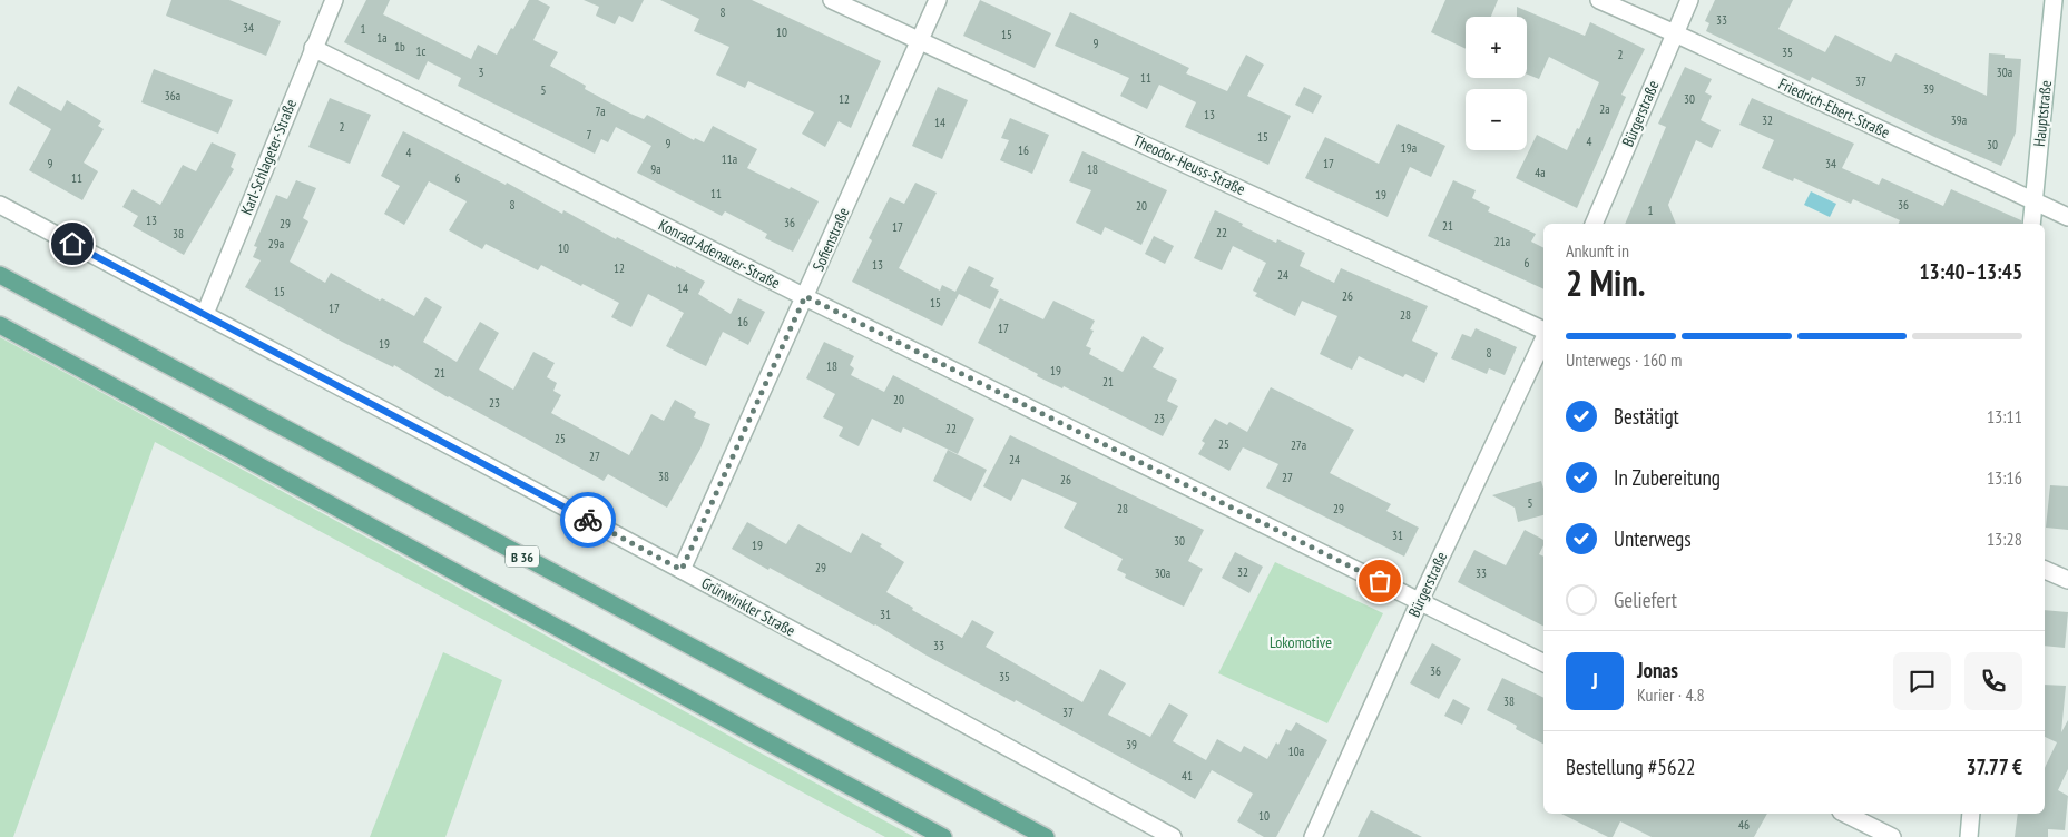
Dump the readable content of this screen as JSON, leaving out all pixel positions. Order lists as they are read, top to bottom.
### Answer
{
  "streets": {
    "main road": ["B 36"],
    "street": [
      "Friedrich-Ebert-Straße",
      "Bürgerstraße",
      "Hauptstraße",
      "Karl-Schlageter-Straße",
      "Theodor-Heuss-Straße",
      "Sofienstraße",
      "Konrad-Adenauer-Straße",
      "Grünwinkler Straße"
    ]
  },
  "crossings": [
    ["Friedrich-Ebert-Straße", "Bürgerstraße"],
    ["Friedrich-Ebert-Straße", "Hauptstraße"],
    ["Bürgerstraße", "Konrad-Adenauer-Straße"],
    ["Karl-Schlageter-Straße", "Konrad-Adenauer-Straße"],
    ["Karl-Schlageter-Straße", "Grünwinkler Straße"],
    ["Theodor-Heuss-Straße", "Sofienstraße"],
    ["Sofienstraße", "Konrad-Adenauer-Straße"],
    ["Sofienstraße", "Grünwinkler Straße"]
  ],
  "parks": ["Lokomotive"],
  "house_numbers": [
    "8",
    "33",
    "34",
    "1",
    "10",
    "15",
    "1a",
    "9",
    "1b",
    "1c",
    "35",
    "2",
    "3",
    "30a",
    "11",
    "37",
    "39",
    "5",
    "36a",
    "12",
    "30",
    "2a",
    "7a",
    "13",
    "32",
    "39a",
    "14",
    "2",
    "7",
    "15",
    "4",
    "9",
    "30",
    "19a",
    "16",
    "4",
    "11a",
    "9",
    "17",
    "34",
    "9a",
    "18",
    "4a",
    "11",
    "6",
    "11",
    "19",
    "8",
    "36",
    "20",
    "1",
    "13",
    "36",
    "29",
    "21",
    "17",
    "22",
    "38",
    "21a",
    "29a",
    "10",
    "6",
    "13",
    "12",
    "24",
    "14",
    "15",
    "26",
    "15",
    "17",
    "28",
    "16",
    "17",
    "19",
    "8",
    "18",
    "19",
    "21",
    "21",
    "20",
    "23",
    "23",
    "22",
    "25",
    "25",
    "27a",
    "27",
    "24",
    "38",
    "27",
    "26",
    "5",
    "28",
    "29",
    "31",
    "30",
    "19",
    "29",
    "32",
    "30a",
    "33",
    "31",
    "33",
    "36",
    "35",
    "38",
    "37",
    "39",
    "10a",
    "41",
    "10",
    "46"
  ],
  "page": {
    "map_buttons": ["+", "−"],
    "heading": ["2 Min.", "Ankunft in", "13:40–13:45"],
    "panel": [
      "Jonas",
      "Kurier · 4.8",
      "Bestellung #5622",
      "37.77 €"
    ],
    "bar": "Unterwegs · 160 m",
    "list": [
      ["Bestätigt", "13:11"],
      ["In Zubereitung", "13:16"],
      ["Unterwegs", "13:28"],
      "Geliefert"
    ],
    "round": "J"
  }
}
